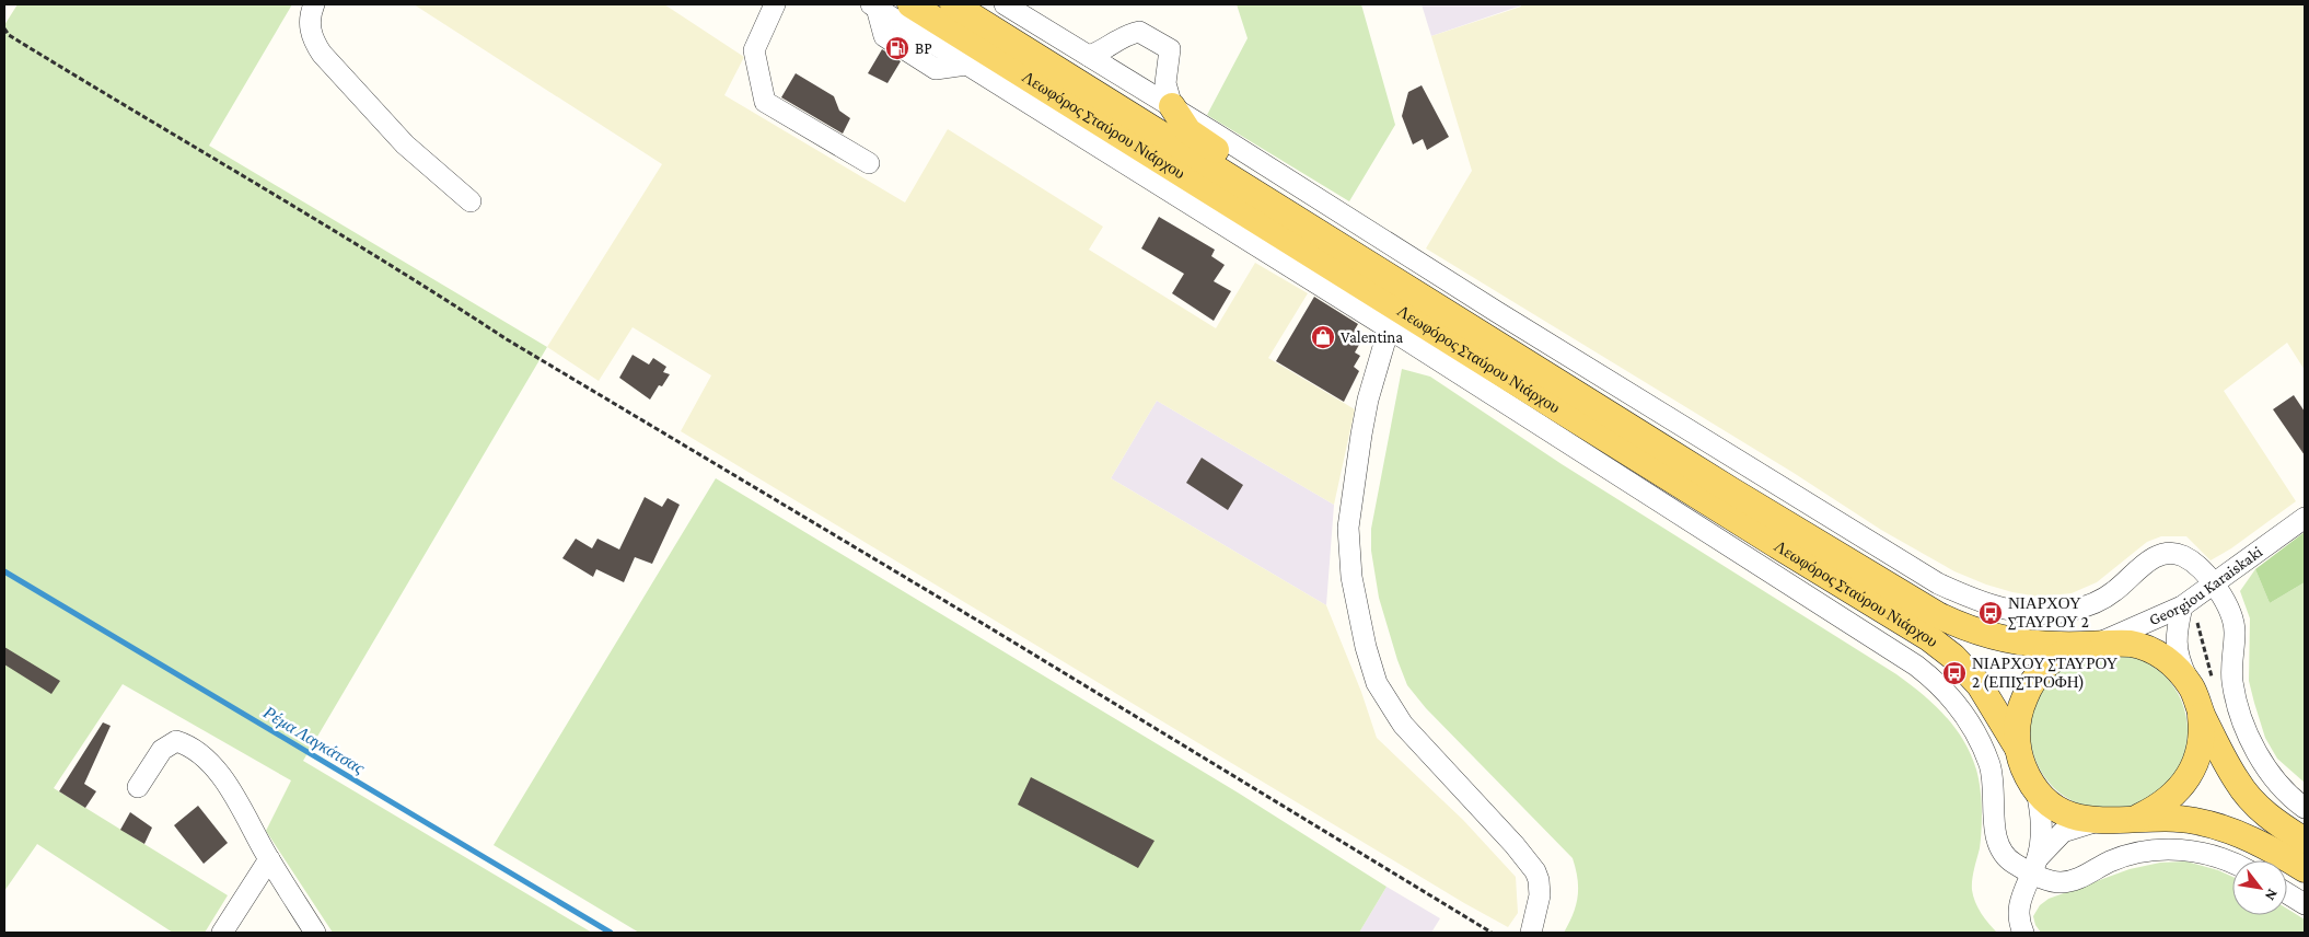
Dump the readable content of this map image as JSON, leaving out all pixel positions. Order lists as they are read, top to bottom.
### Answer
{
  "streets": {
    "main road": ["Λεωφόρος Σταύρου Νιάρχου"],
    "street": ["Georgiou Karaiskaki"]
  },
  "crossings": [
    ["Λεωφόρος Σταύρου Νιάρχου", "Georgiou Karaiskaki"]
  ],
  "water": ["Ρέμα Λαγκάτσας"],
  "places": {
    "fuel station": ["BP"],
    "shop": ["Valentina"],
    "bus stop": ["ΝΙΑΡΧΟΥ ΣΤΑΥΡΟΥ 2", "ΝΙΑΡΧΟΥ ΣΤΑΥΡΟΥ 2 (ΕΠΙΣΤΡΟΦΗ)"]
  },
  "north": "bottom right"
}
